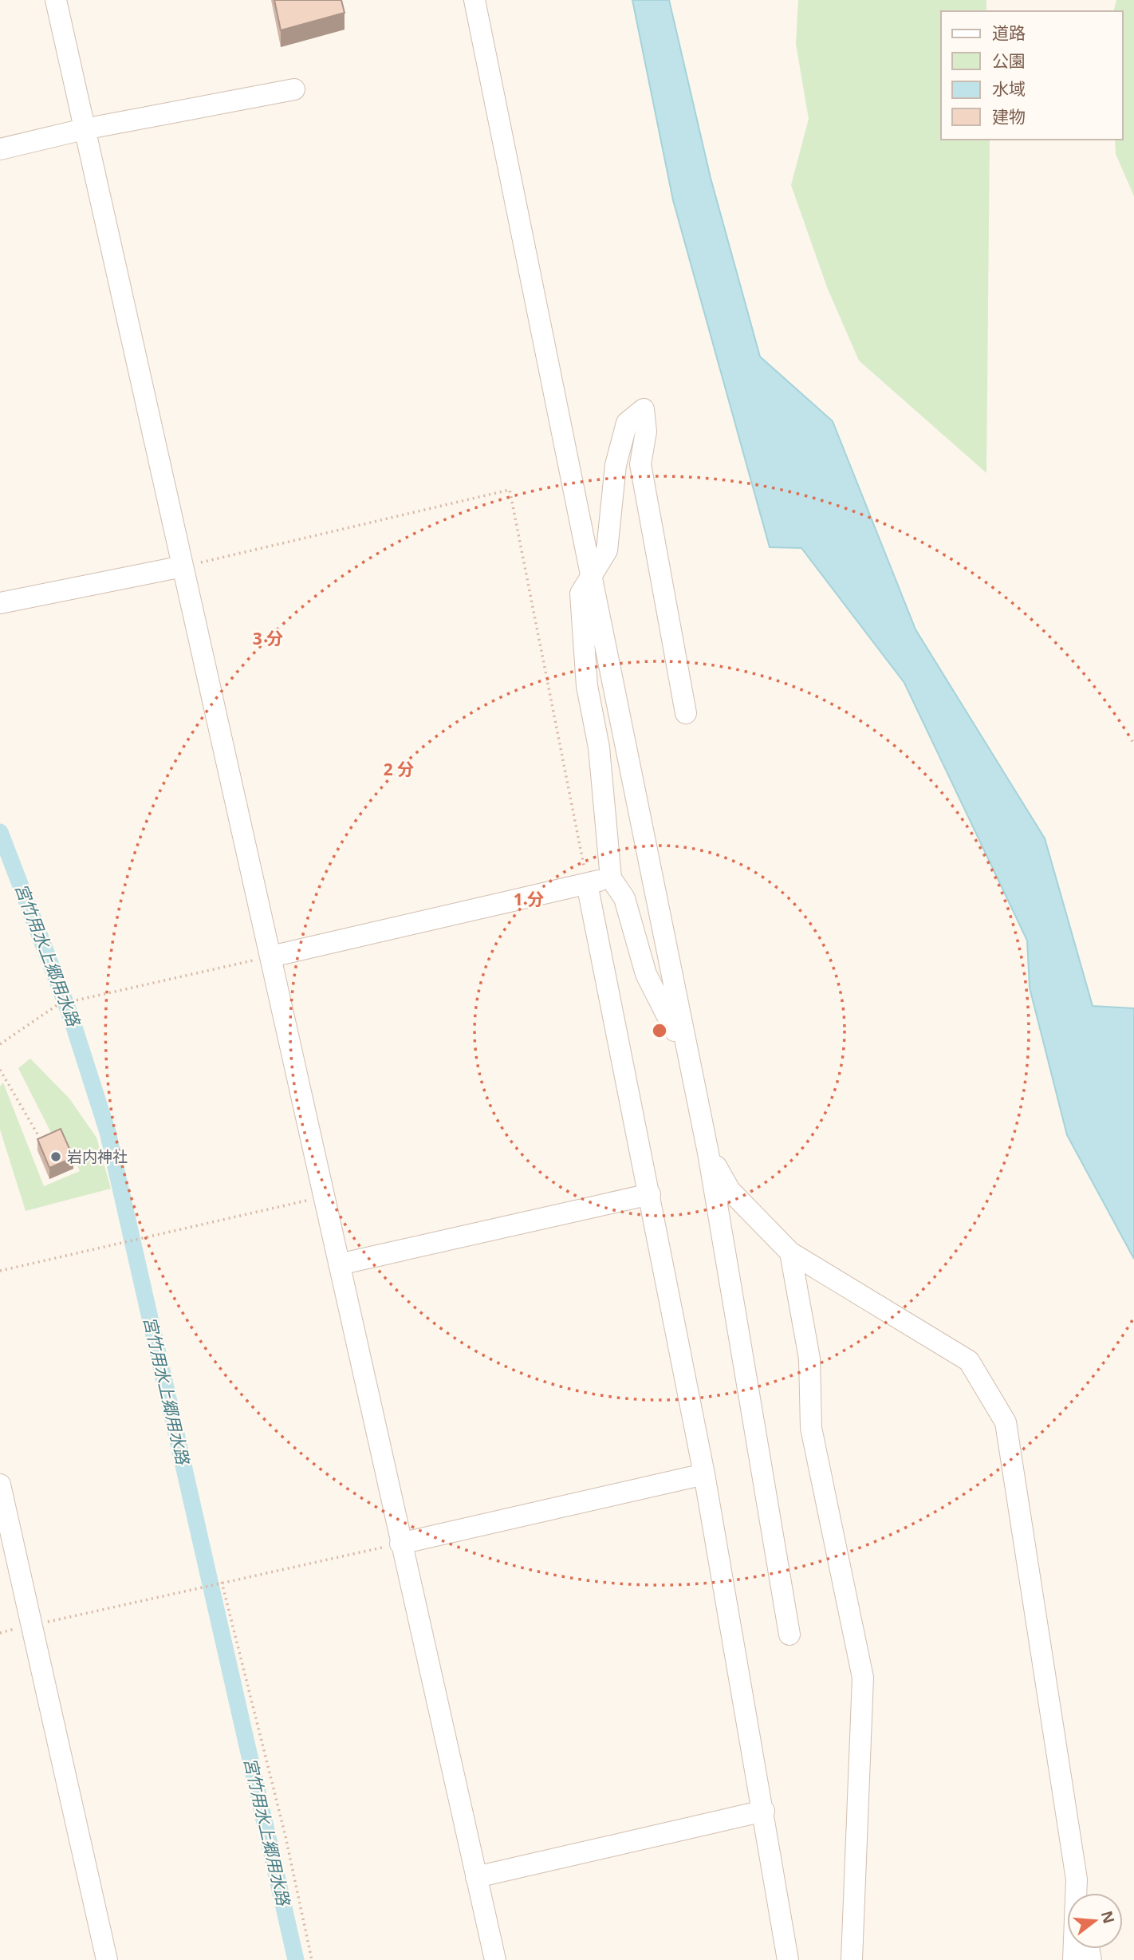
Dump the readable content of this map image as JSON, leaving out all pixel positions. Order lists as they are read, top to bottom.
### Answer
{
  "water": ["宮竹用水上郷用水路"],
  "places": ["岩内神社"],
  "legend": [
    "道路",
    "公園",
    "水域",
    "建物"
  ],
  "north": "right",
  "rings": ["3 分", "2 分", "1 分"]
}
